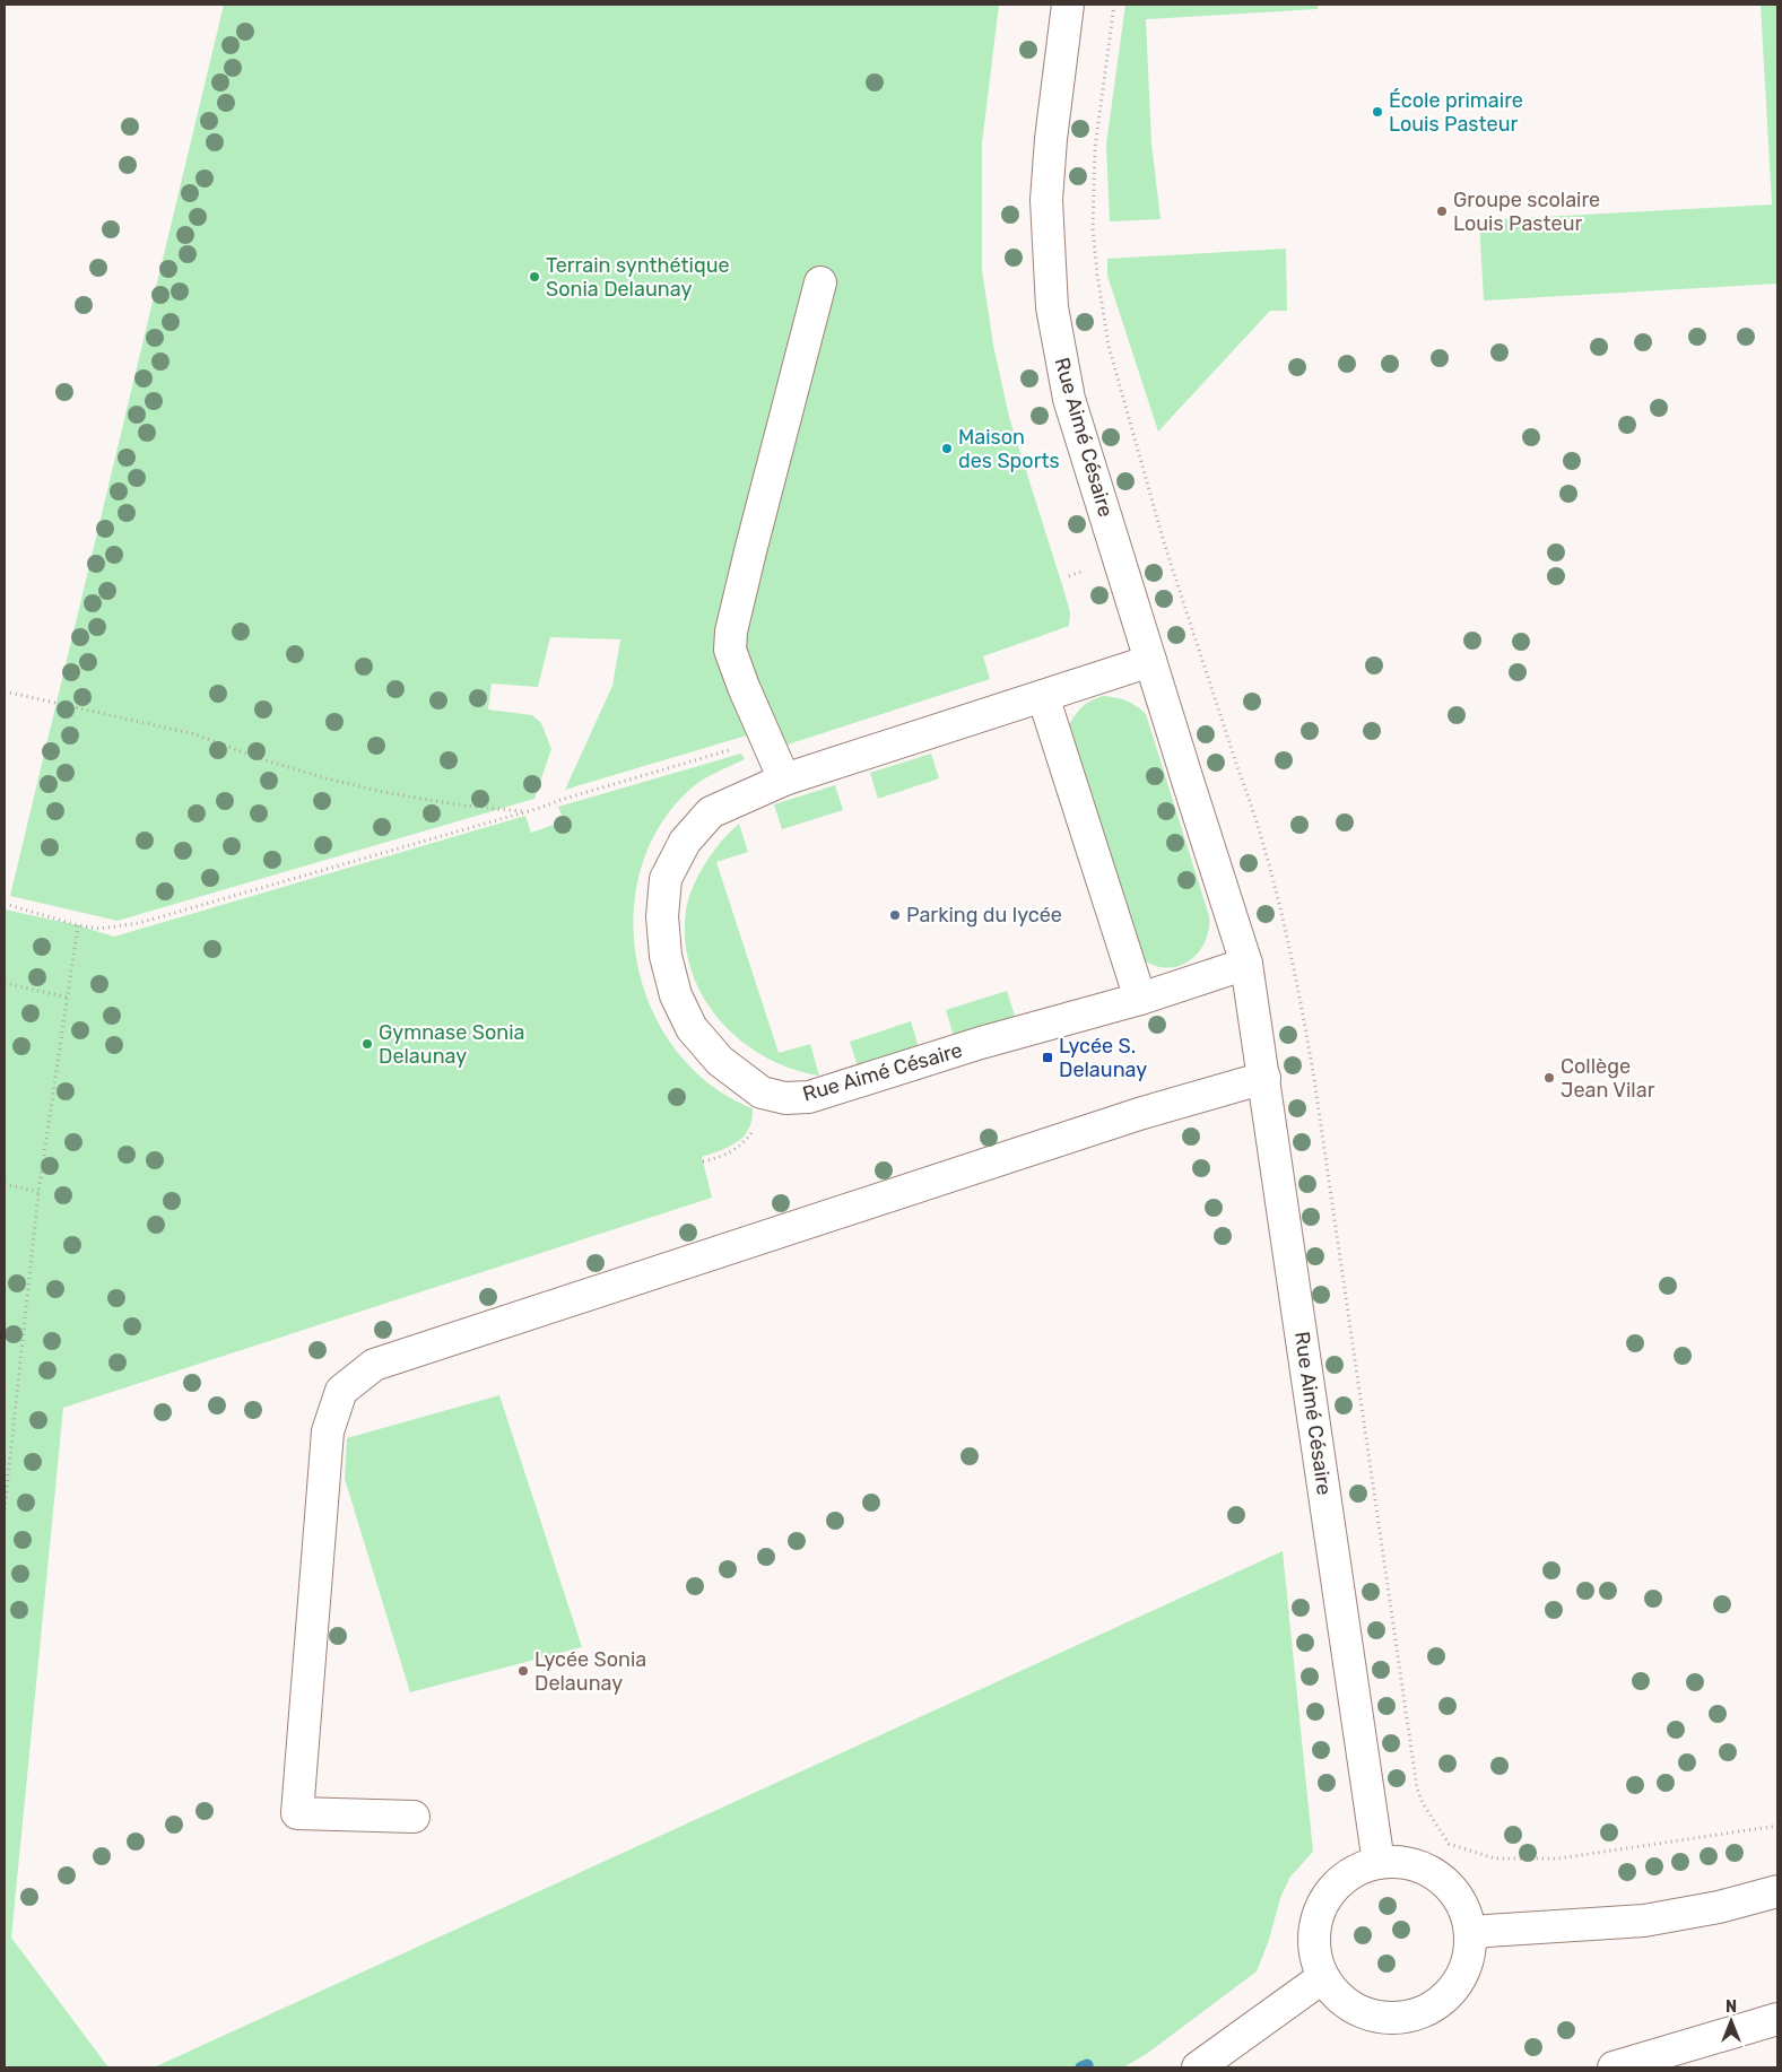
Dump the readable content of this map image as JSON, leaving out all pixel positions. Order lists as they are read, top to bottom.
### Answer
{
  "streets": {
    "street": ["Rue Aimé Césaire"]
  },
  "places": {
    "other": [
      "École primaire Louis Pasteur",
      "Groupe scolaire Louis Pasteur",
      "Terrain synthétique Sonia Delaunay",
      "Maison des Sports",
      "Parking du lycée",
      "Gymnase Sonia Delaunay",
      "Collège Jean Vilar",
      "Lycée Sonia Delaunay"
    ],
    "transit": ["Lycée S. Delaunay"]
  },
  "north": "top"
}
